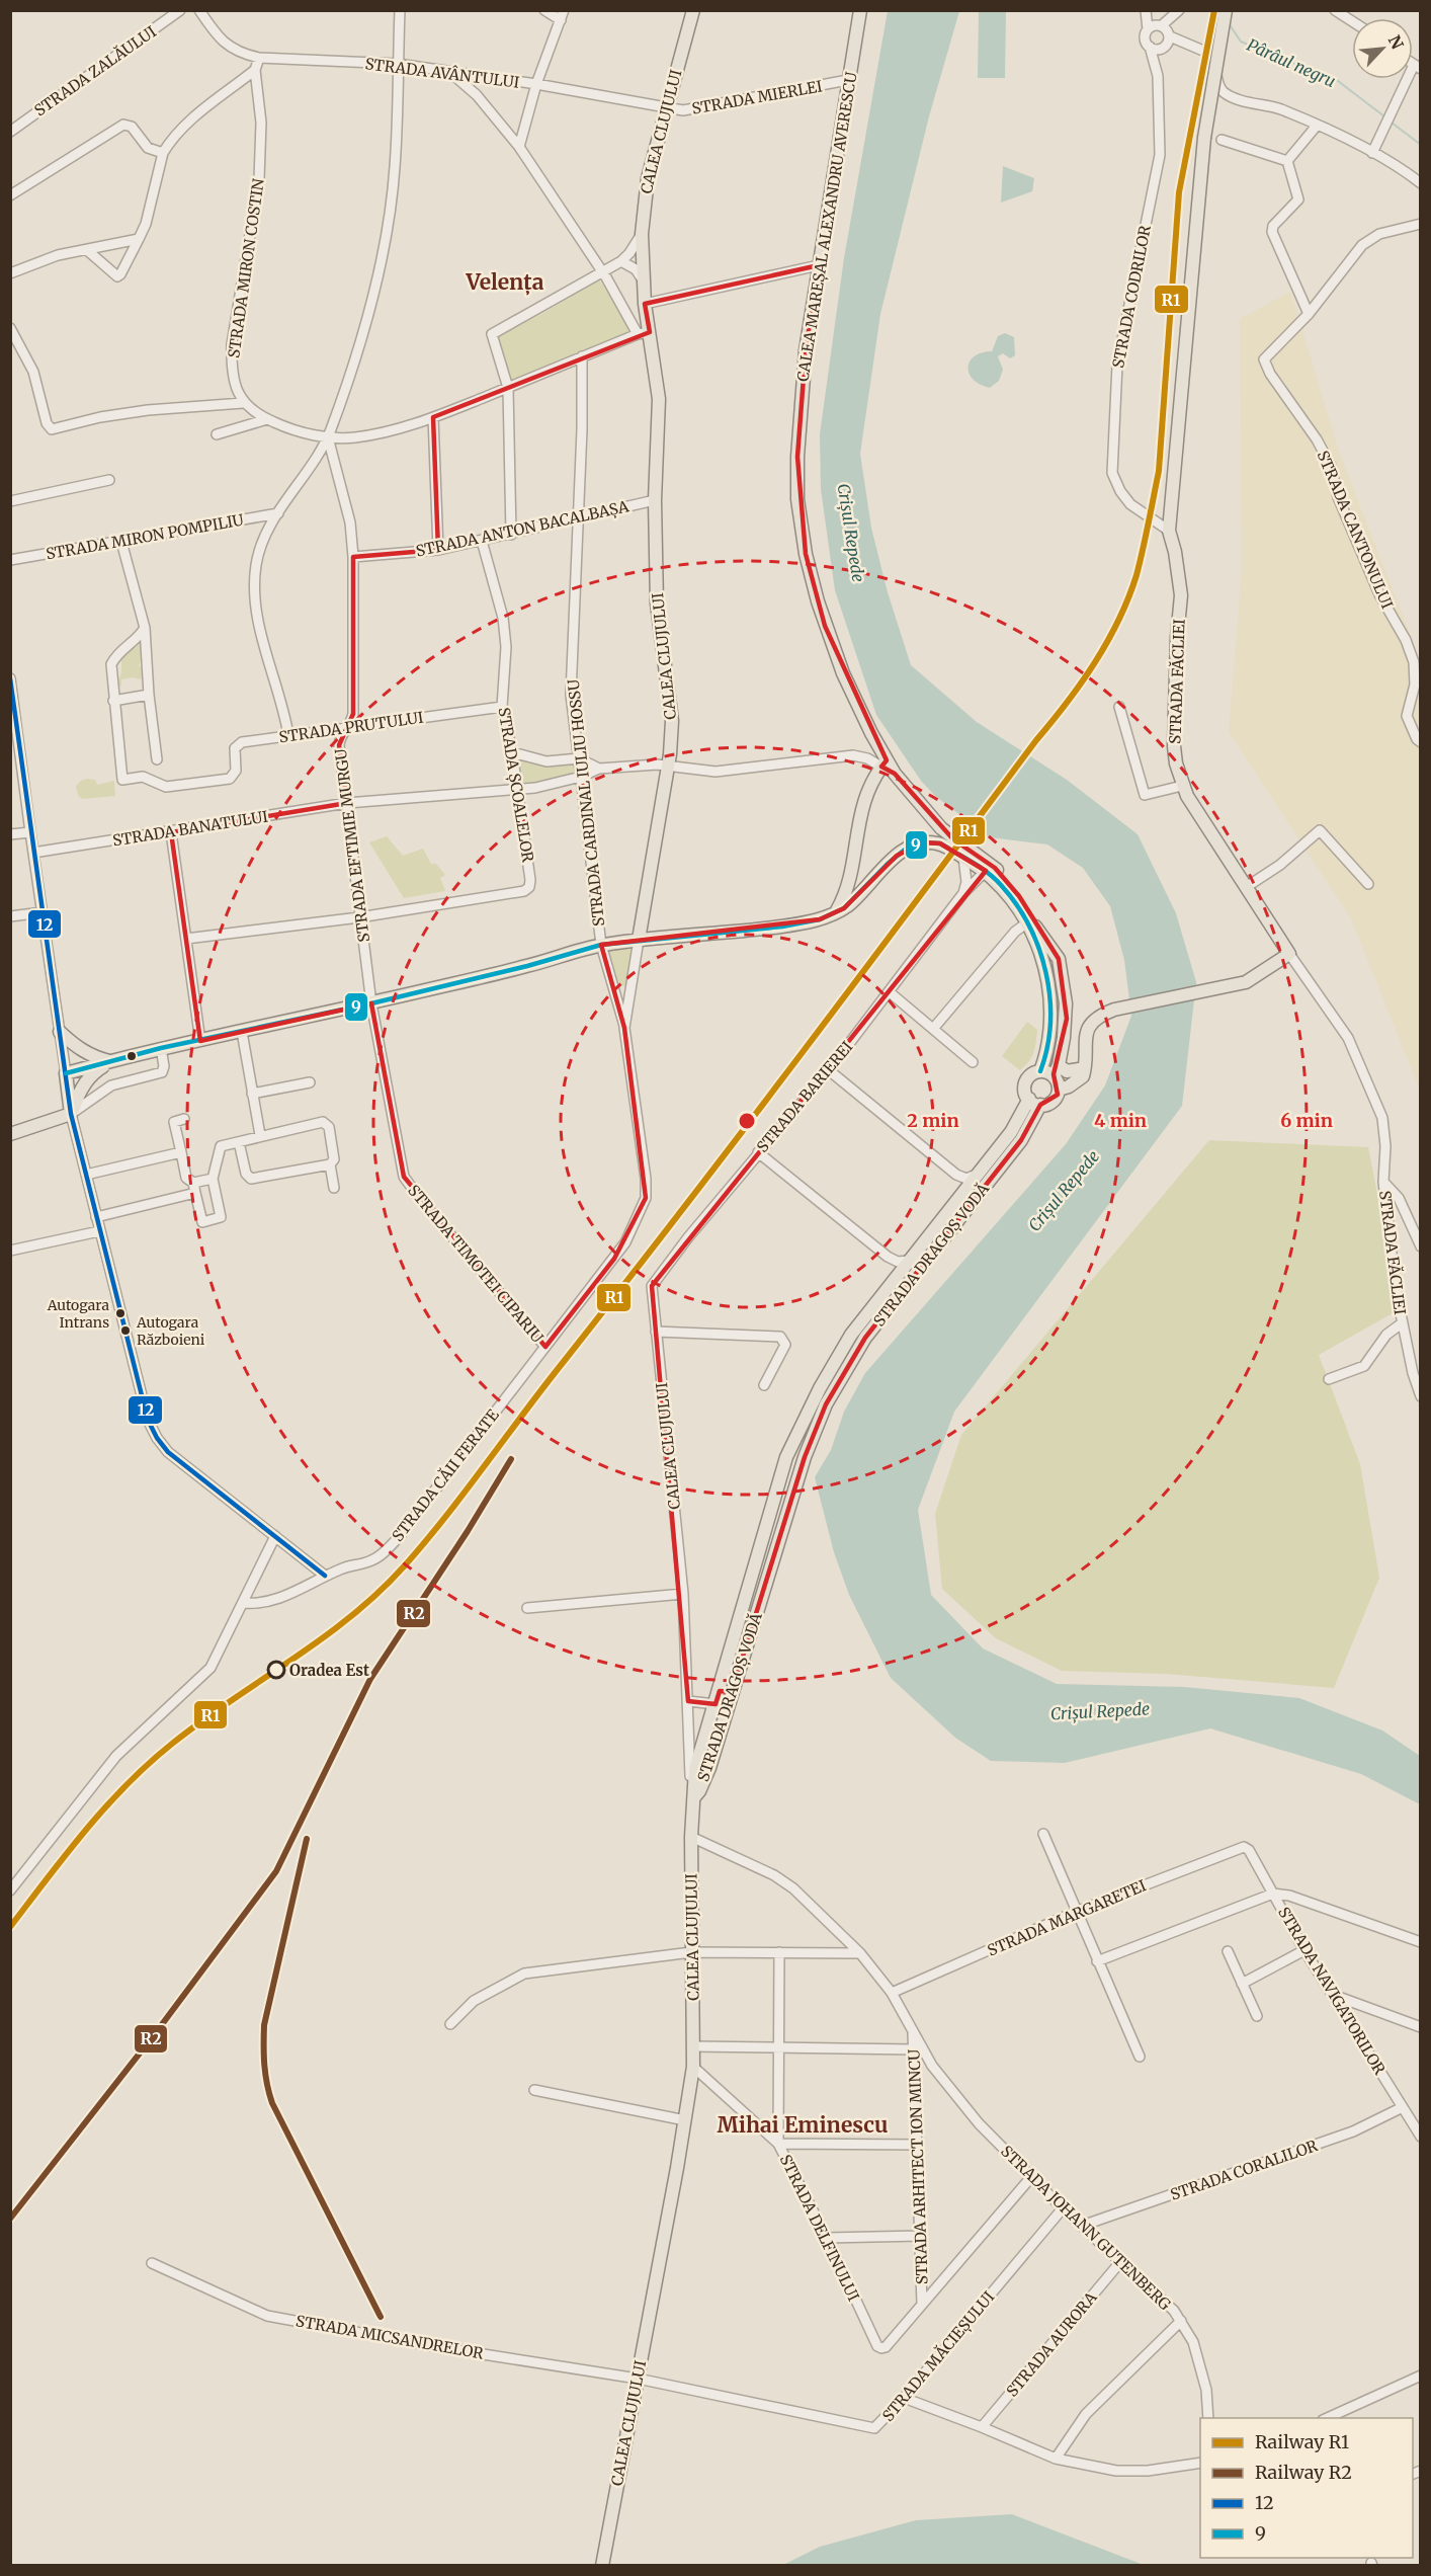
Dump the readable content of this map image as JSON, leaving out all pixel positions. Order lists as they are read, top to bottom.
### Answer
{
  "streets": {
    "main road": [
      "CALEA CLUJULUI",
      "CALEA MAREȘAL ALEXANDRU AVERESCU",
      "STRADA FĂCLIEI",
      "STRADA DRAGOȘ VODĂ"
    ],
    "street": [
      "STRADA ZALĂULUI",
      "STRADA AVÂNTULUI",
      "STRADA MIERLEI",
      "STRADA MIRON COSTIN",
      "STRADA CODRILOR",
      "STRADA ANTON BACALBAȘA",
      "STRADA CANTONULUI",
      "STRADA MIRON POMPILIU",
      "STRADA PRUTULUI",
      "STRADA ȘCOALELOR",
      "STRADA CARDINAL IULIU HOSSU",
      "STRADA BANATULUI",
      "STRADA EFTIMIE MURGU",
      "STRADA BARIEREI",
      "STRADA TIMOTEI CIPARIU",
      "STRADA CĂII FERATE",
      "STRADA MARGARETEI",
      "STRADA NAVIGATORILOR",
      "STRADA ARHITECT ION MINCU",
      "STRADA CORALILOR",
      "STRADA DELFINULUI",
      "STRADA JOHANN GUTENBERG",
      "STRADA MICSANDRELOR",
      "STRADA AURORA",
      "STRADA MĂCIEȘULUI"
    ]
  },
  "crossings": [
    ["STRADA AVÂNTULUI", "STRADA MIERLEI"],
    ["STRADA AVÂNTULUI", "CALEA CLUJULUI"],
    ["STRADA AVÂNTULUI", "STRADA MIRON COSTIN"],
    ["STRADA MIERLEI", "CALEA CLUJULUI"],
    ["STRADA MIERLEI", "CALEA MAREȘAL ALEXANDRU AVERESCU"],
    ["CALEA CLUJULUI", "STRADA ANTON BACALBAȘA"],
    ["CALEA CLUJULUI", "STRADA CARDINAL IULIU HOSSU"],
    ["CALEA CLUJULUI", "STRADA BARIEREI"],
    ["CALEA CLUJULUI", "STRADA DRAGOȘ VODĂ"],
    ["CALEA CLUJULUI", "STRADA TIMOTEI CIPARIU"],
    ["CALEA CLUJULUI", "STRADA CĂII FERATE"],
    ["CALEA CLUJULUI", "STRADA DELFINULUI"],
    ["CALEA CLUJULUI", "STRADA JOHANN GUTENBERG"],
    ["CALEA CLUJULUI", "STRADA MICSANDRELOR"],
    ["CALEA CLUJULUI", "STRADA MĂCIEȘULUI"],
    ["CALEA MAREȘAL ALEXANDRU AVERESCU", "STRADA DRAGOȘ VODĂ"],
    ["STRADA CODRILOR", "STRADA FĂCLIEI"],
    ["STRADA ANTON BACALBAȘA", "STRADA ȘCOALELOR"],
    ["STRADA ANTON BACALBAȘA", "STRADA CARDINAL IULIU HOSSU"],
    ["STRADA ANTON BACALBAȘA", "STRADA EFTIMIE MURGU"],
    ["STRADA PRUTULUI", "STRADA ȘCOALELOR"],
    ["STRADA PRUTULUI", "STRADA EFTIMIE MURGU"],
    ["STRADA ȘCOALELOR", "STRADA BANATULUI"],
    ["STRADA ȘCOALELOR", "STRADA EFTIMIE MURGU"],
    ["STRADA CARDINAL IULIU HOSSU", "STRADA BANATULUI"],
    ["STRADA CARDINAL IULIU HOSSU", "STRADA DRAGOȘ VODĂ"],
    ["STRADA BANATULUI", "STRADA EFTIMIE MURGU"],
    ["STRADA EFTIMIE MURGU", "STRADA DRAGOȘ VODĂ"],
    ["STRADA EFTIMIE MURGU", "STRADA TIMOTEI CIPARIU"],
    ["STRADA BARIEREI", "STRADA DRAGOȘ VODĂ"],
    ["STRADA DRAGOȘ VODĂ", "STRADA TIMOTEI CIPARIU"],
    ["STRADA TIMOTEI CIPARIU", "STRADA CĂII FERATE"],
    ["STRADA MARGARETEI", "STRADA NAVIGATORILOR"],
    ["STRADA MARGARETEI", "STRADA JOHANN GUTENBERG"],
    ["STRADA NAVIGATORILOR", "STRADA CORALILOR"],
    ["STRADA ARHITECT ION MINCU", "STRADA DELFINULUI"],
    ["STRADA ARHITECT ION MINCU", "STRADA JOHANN GUTENBERG"],
    ["STRADA CORALILOR", "STRADA JOHANN GUTENBERG"],
    ["STRADA JOHANN GUTENBERG", "STRADA AURORA"],
    ["STRADA JOHANN GUTENBERG", "STRADA MĂCIEȘULUI"],
    ["STRADA MICSANDRELOR", "STRADA MĂCIEȘULUI"]
  ],
  "districts": ["Velența", "Mihai Eminescu"],
  "water": ["Pârâul negru", "Crișul Repede"],
  "places": ["Autogara Intrans", "Autogara Războieni", "Oradea Est"],
  "lines": [
    "rail line R1",
    "transit line 12",
    "transit line 9",
    "rail line R2"
  ],
  "legend": [
    "Railway R1",
    "Railway R2",
    "12",
    "9"
  ],
  "north": "top right",
  "rings": ["2 min", "4 min", "6 min"]
}
